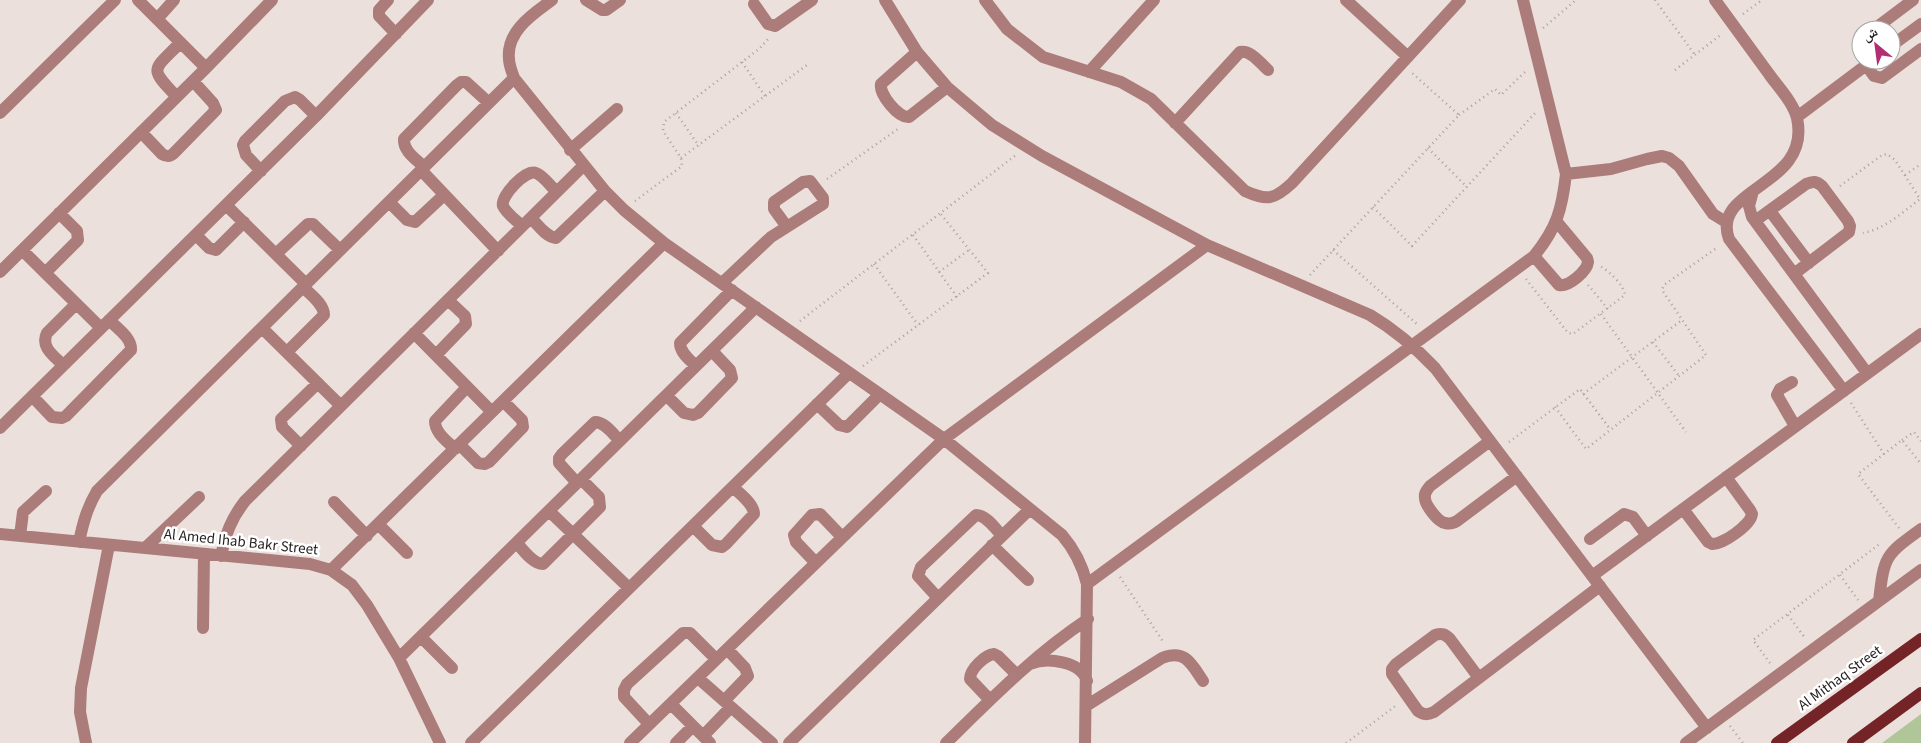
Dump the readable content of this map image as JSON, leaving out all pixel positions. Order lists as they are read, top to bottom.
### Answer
{
  "streets": {
    "main road": ["Al Mithaq Street"],
    "street": ["Al Amed Ihab Bakr Street"]
  },
  "north": "top left"
}
